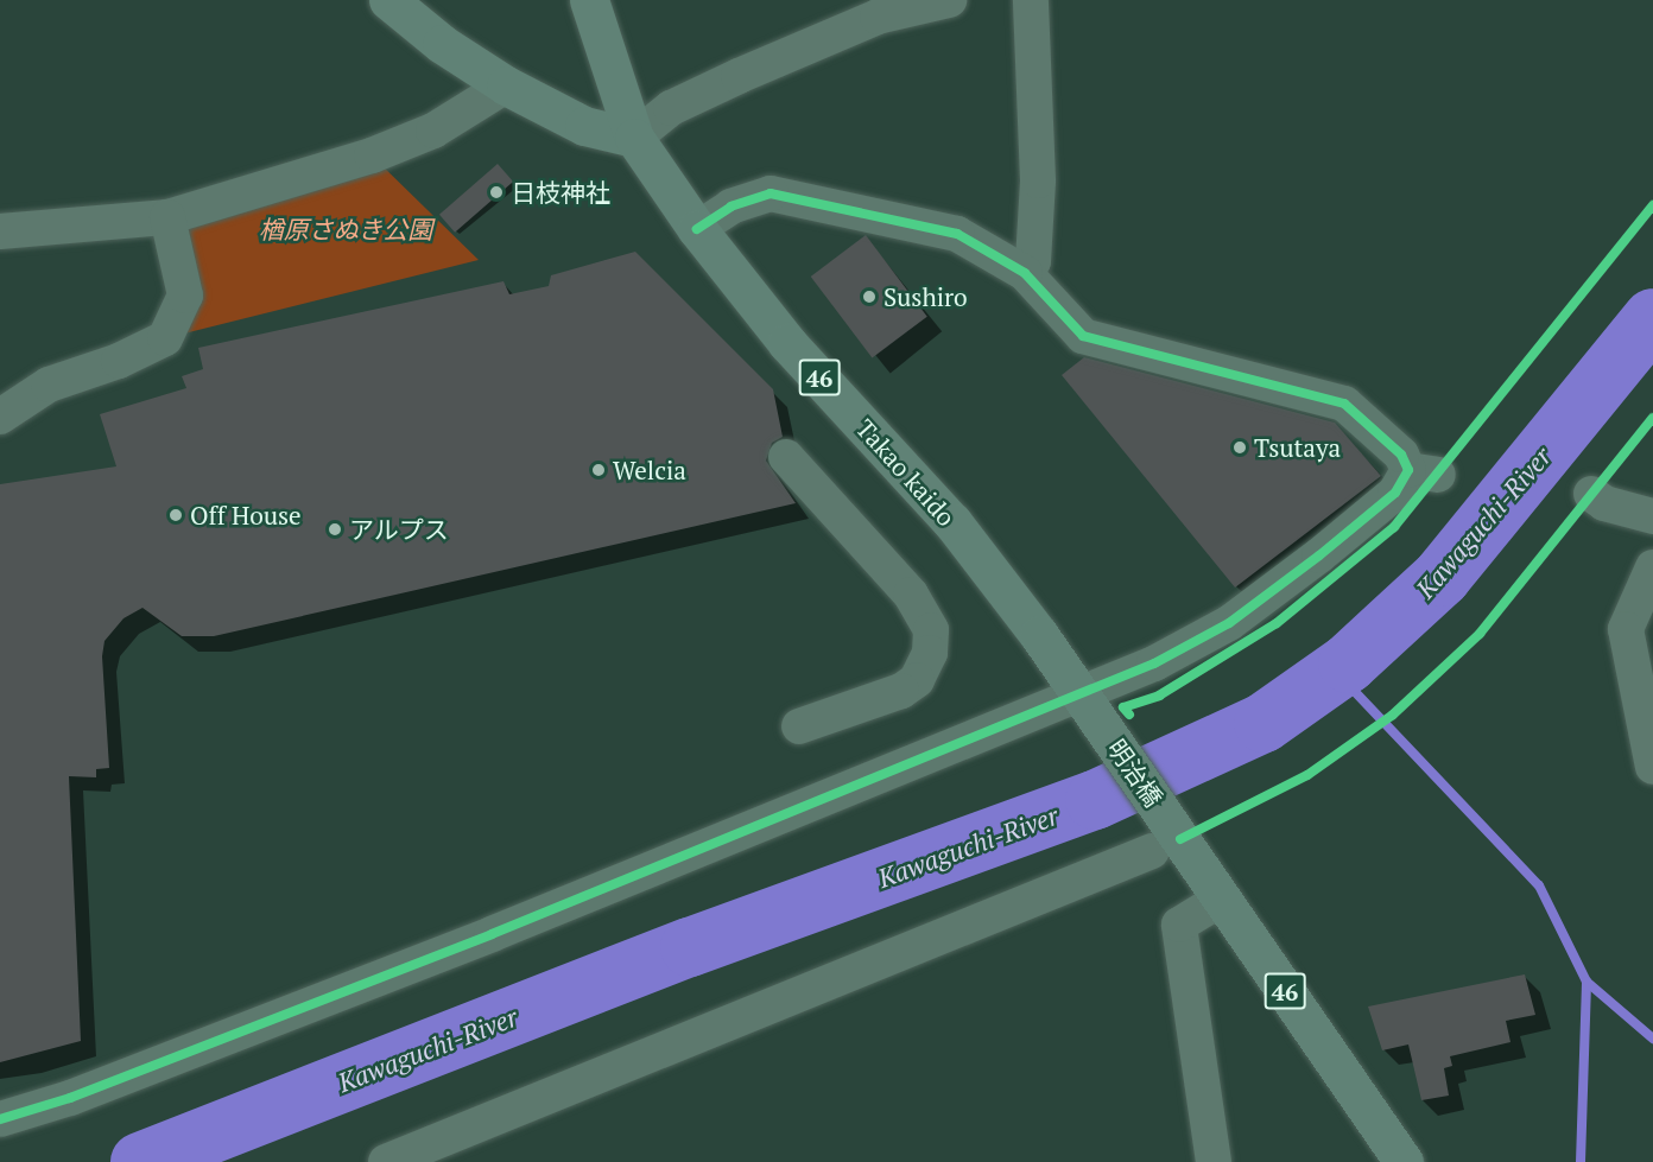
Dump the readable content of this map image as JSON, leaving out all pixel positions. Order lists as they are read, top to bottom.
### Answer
{
  "streets": {
    "main road": ["46", "Takao kaido", "明治橋"]
  },
  "crossings": [
    ["46", "明治橋"],
    ["Takao kaido", "明治橋"]
  ],
  "water": ["Kawaguchi-River"],
  "parks": ["楢原さぬき公園"],
  "places": [
    "日枝神社",
    "Sushiro",
    "Tsutaya",
    "Welcia",
    "Off House",
    "アルプス"
  ]
}
